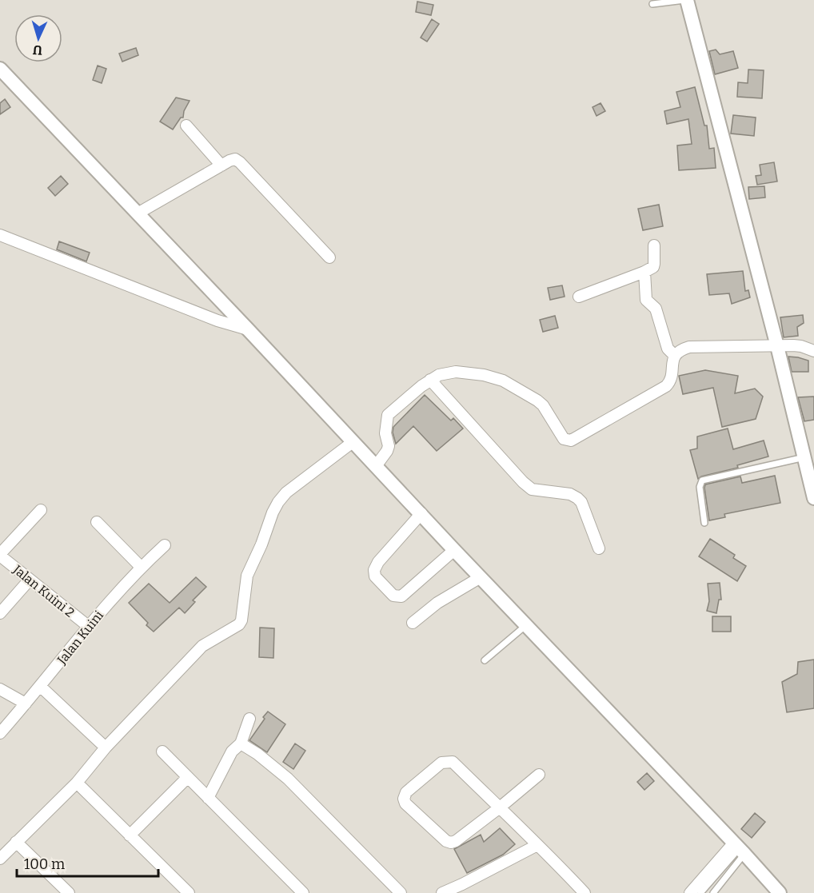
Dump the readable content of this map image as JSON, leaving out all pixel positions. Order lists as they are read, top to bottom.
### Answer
{
  "streets": {
    "street": ["Jalan Kuini 2", "Jalan Kuini"]
  },
  "crossings": [
    ["Jalan Kuini 2", "Jalan Kuini"]
  ],
  "scale_bar": "100 m",
  "north": "bottom"
}
